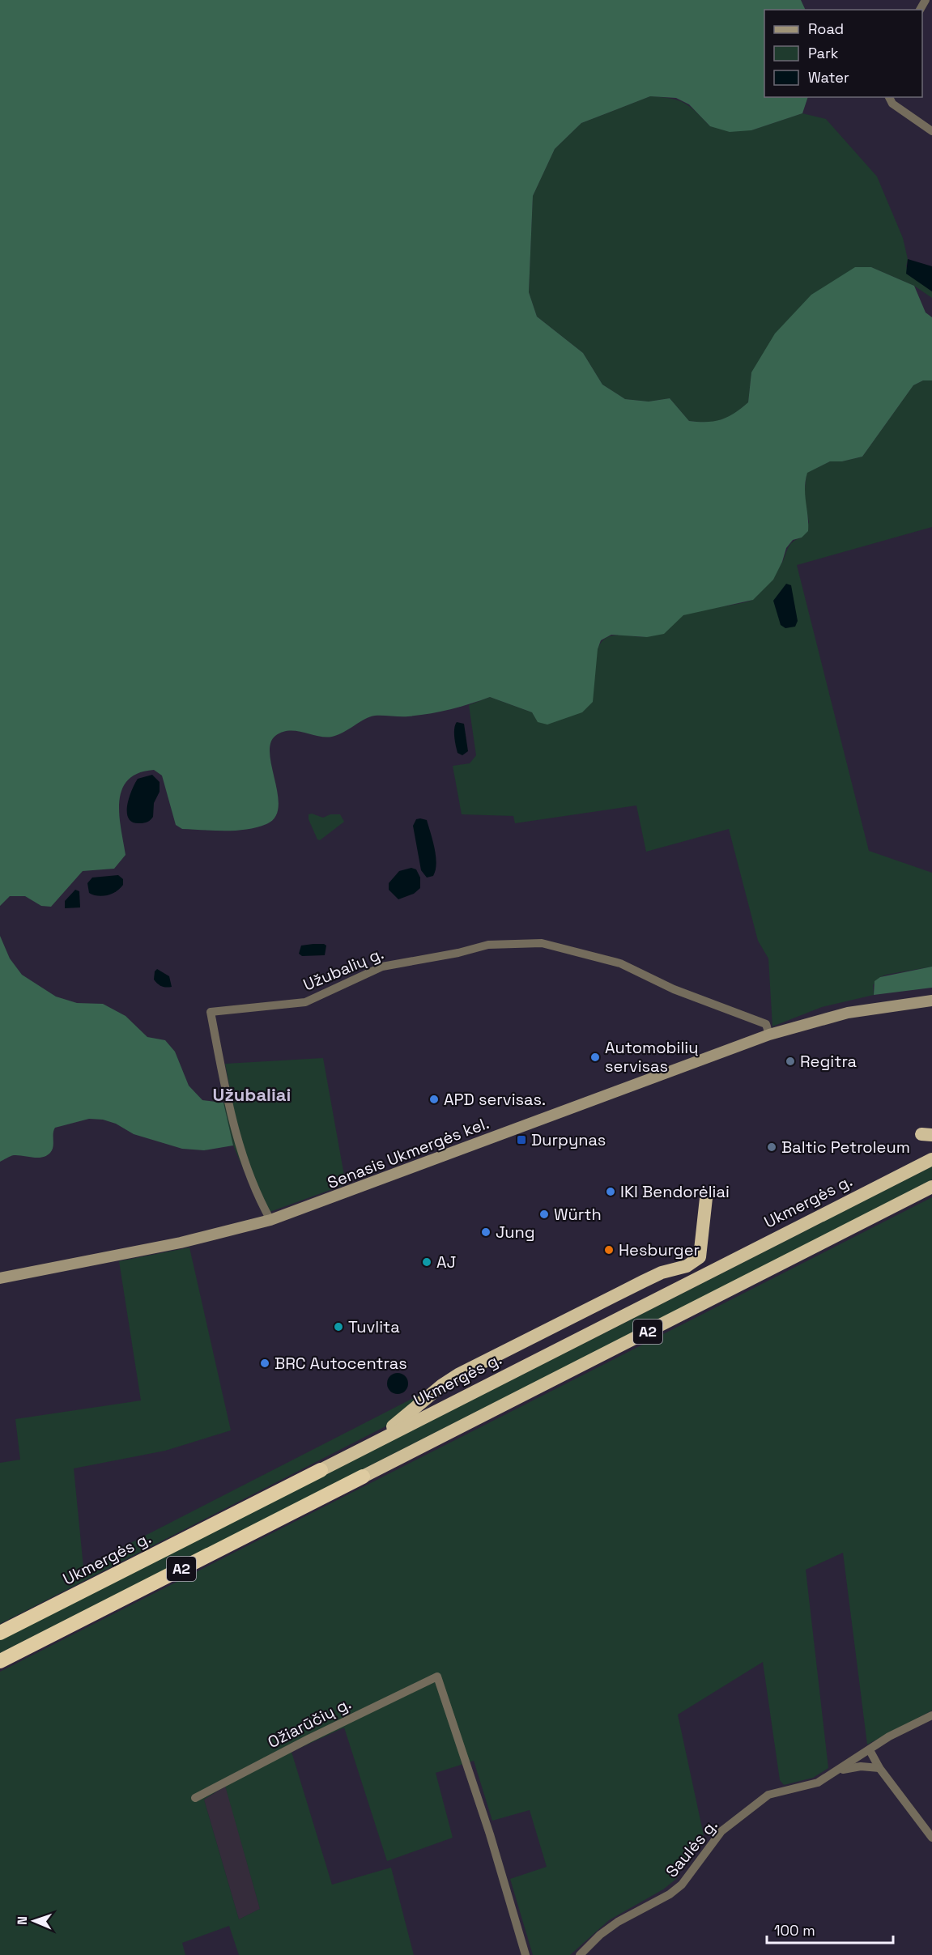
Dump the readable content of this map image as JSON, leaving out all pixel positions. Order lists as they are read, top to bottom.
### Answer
{
  "streets": {
    "highway": ["Ukmergės g.", "A2"],
    "main road": ["Senasis Ukmergės kel."],
    "street": ["Užubalių g.", "Ožiarūčių g.", "Saulės g."]
  },
  "crossings": [
    ["Užubalių g.", "Senasis Ukmergės kel."]
  ],
  "districts": ["Užubaliai"],
  "places": {
    "other": [
      "Automobilių servisas",
      "Regitra",
      "APD servisas.",
      "Baltic Petroleum",
      "IKI Bendorėliai",
      "Würth",
      "Jung",
      "Hesburger",
      "AJ",
      "Tuvlita",
      "BRC Autocentras"
    ],
    "transit": ["Durpynas"]
  },
  "legend": ["Road", "Park", "Water"],
  "scale_bar": "100 m",
  "north": "left"
}
